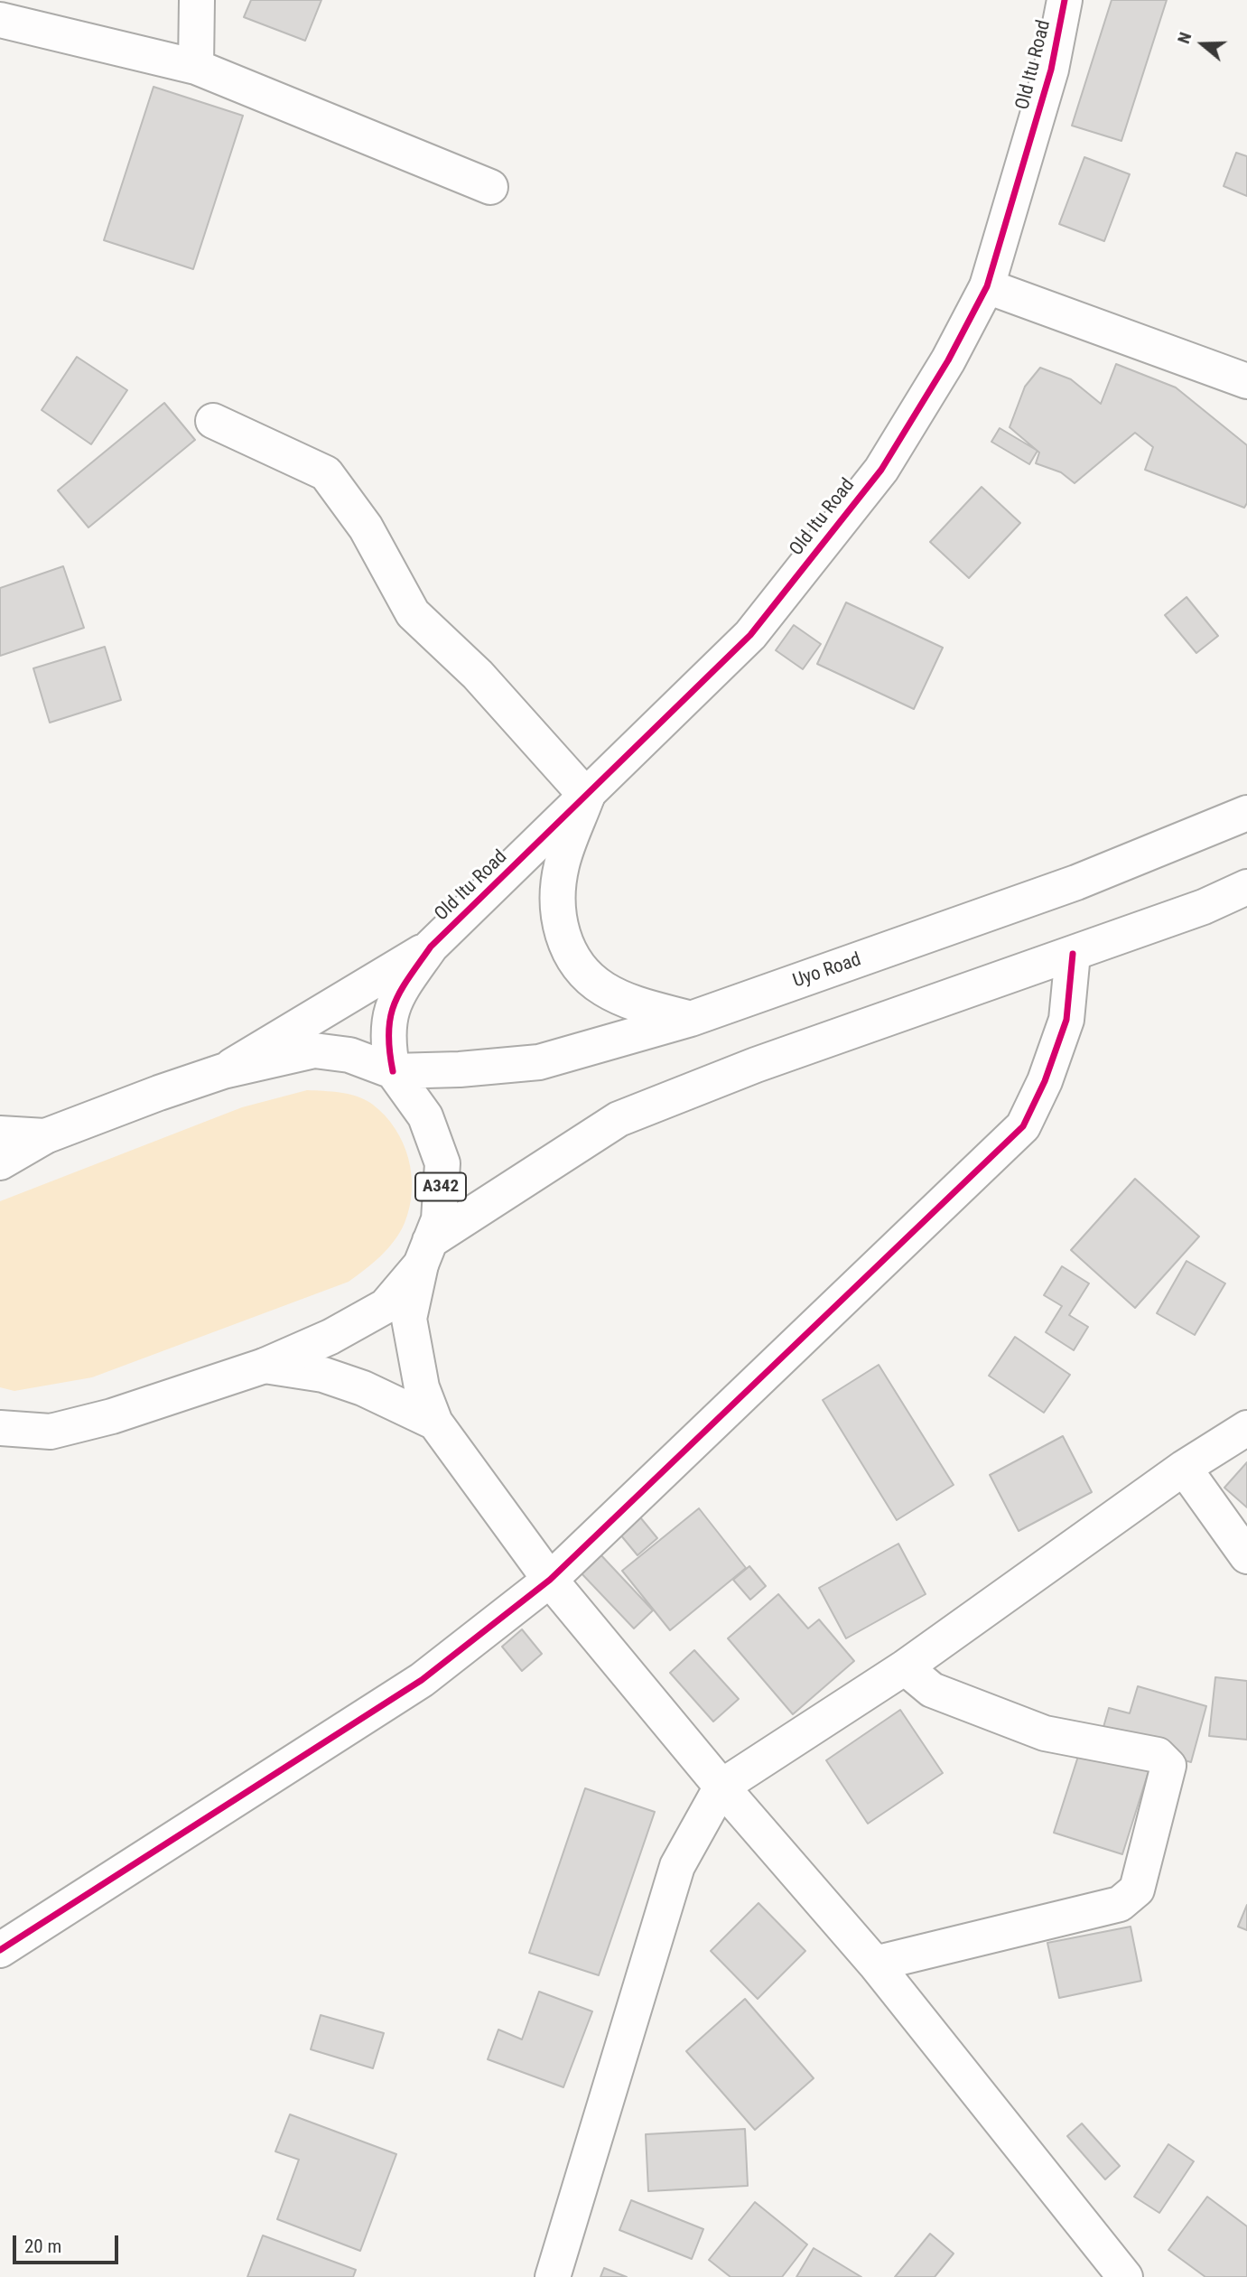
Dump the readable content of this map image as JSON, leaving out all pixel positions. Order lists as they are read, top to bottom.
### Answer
{
  "streets": {
    "main road": ["Old Itu Road", "Uyo Road", "A342"]
  },
  "crossings": [
    ["Uyo Road", "A342"]
  ],
  "scale_bar": "20 m",
  "north": "left"
}
